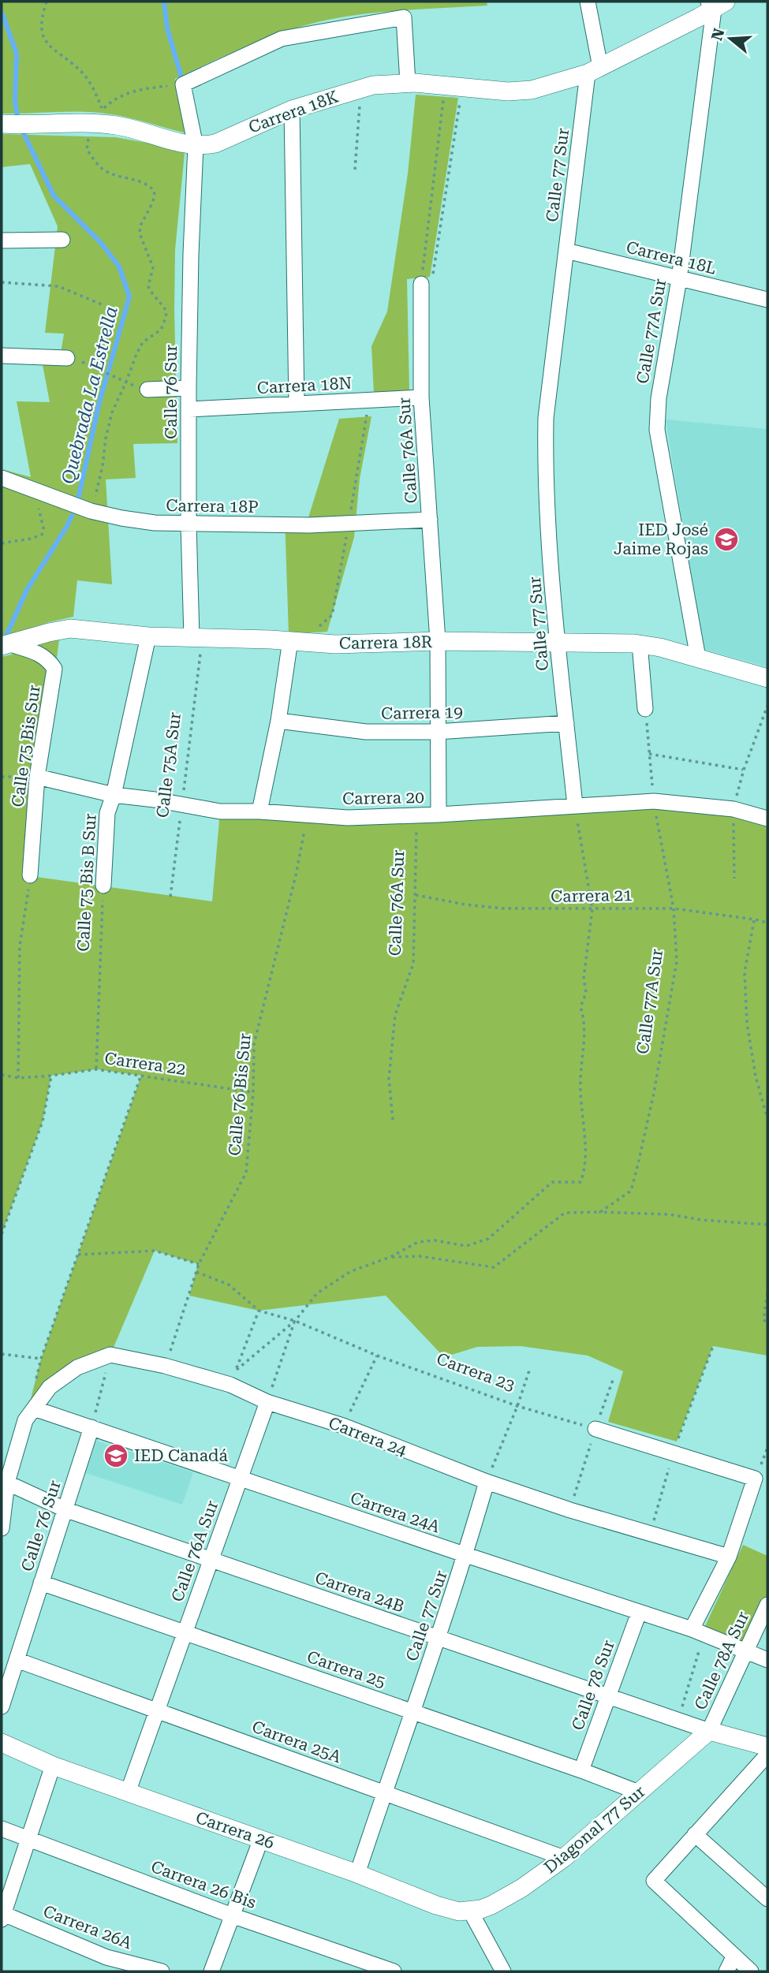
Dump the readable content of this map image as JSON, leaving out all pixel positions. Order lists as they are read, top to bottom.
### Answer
{
  "streets": {
    "street": [
      "Carrera 18K",
      "Calle 77 Sur",
      "Carrera 18L",
      "Calle 77A Sur",
      "Carrera 18N",
      "Calle 76 Sur",
      "Calle 76A Sur",
      "Carrera 18P",
      "Carrera 18R",
      "Carrera 19",
      "Calle 75 Bis Sur",
      "Carrera 20",
      "Calle 75 Bis B Sur",
      "Carrera 24",
      "Carrera 24A",
      "Carrera 24B",
      "Calle 78A Sur",
      "Carrera 25",
      "Calle 78 Sur",
      "Carrera 25A",
      "Diagonal 77 Sur",
      "Carrera 26",
      "Carrera 26 Bis",
      "Carrera 26A"
    ],
    "path": [
      "Calle 75A Sur",
      "Carrera 21",
      "Carrera 22",
      "Calle 76 Bis Sur",
      "Carrera 23"
    ]
  },
  "crossings": [
    ["Carrera 18K", "Calle 77 Sur"],
    ["Carrera 18K", "Calle 77A Sur"],
    ["Carrera 18K", "Calle 76 Sur"],
    ["Calle 77 Sur", "Carrera 18L"],
    ["Calle 77 Sur", "Carrera 18R"],
    ["Calle 77 Sur", "Carrera 19"],
    ["Calle 77 Sur", "Carrera 20"],
    ["Calle 77 Sur", "Carrera 24"],
    ["Calle 77 Sur", "Carrera 24A"],
    ["Calle 77 Sur", "Carrera 24B"],
    ["Calle 77 Sur", "Carrera 25"],
    ["Calle 77 Sur", "Carrera 25A"],
    ["Calle 77 Sur", "Carrera 26"],
    ["Carrera 18L", "Calle 77A Sur"],
    ["Calle 77A Sur", "Carrera 18R"],
    ["Calle 77A Sur", "Carrera 20"],
    ["Calle 77A Sur", "Carrera 21"],
    ["Carrera 18N", "Calle 76 Sur"],
    ["Carrera 18N", "Calle 76A Sur"],
    ["Calle 76 Sur", "Carrera 18P"],
    ["Calle 76 Sur", "Carrera 18R"],
    ["Calle 76 Sur", "Calle 75A Sur"],
    ["Calle 76 Sur", "Carrera 24A"],
    ["Calle 76 Sur", "Carrera 24B"],
    ["Calle 76 Sur", "Carrera 25"],
    ["Calle 76 Sur", "Carrera 25A"],
    ["Calle 76A Sur", "Carrera 18P"],
    ["Calle 76A Sur", "Carrera 18R"],
    ["Calle 76A Sur", "Carrera 19"],
    ["Calle 76A Sur", "Carrera 20"],
    ["Calle 76A Sur", "Carrera 21"],
    ["Calle 76A Sur", "Carrera 24"],
    ["Calle 76A Sur", "Carrera 24A"],
    ["Calle 76A Sur", "Carrera 24B"],
    ["Calle 76A Sur", "Carrera 25"],
    ["Calle 76A Sur", "Carrera 25A"],
    ["Calle 76A Sur", "Carrera 26"],
    ["Carrera 18R", "Calle 75 Bis Sur"],
    ["Carrera 18R", "Calle 75A Sur"],
    ["Carrera 18R", "Calle 75 Bis B Sur"],
    ["Calle 75 Bis Sur", "Carrera 20"],
    ["Calle 75A Sur", "Carrera 20"],
    ["Carrera 20", "Calle 75 Bis B Sur"],
    ["Carrera 20", "Calle 76 Bis Sur"],
    ["Calle 75 Bis B Sur", "Carrera 22"],
    ["Carrera 22", "Calle 76 Bis Sur"],
    ["Calle 76 Bis Sur", "Carrera 23"],
    ["Calle 76 Bis Sur", "Carrera 24"],
    ["Carrera 24A", "Calle 78A Sur"],
    ["Carrera 24A", "Calle 78 Sur"],
    ["Carrera 24B", "Calle 78A Sur"],
    ["Carrera 24B", "Calle 78 Sur"],
    ["Carrera 24B", "Diagonal 77 Sur"],
    ["Calle 78A Sur", "Diagonal 77 Sur"],
    ["Carrera 25", "Calle 78 Sur"],
    ["Carrera 25", "Diagonal 77 Sur"],
    ["Carrera 25A", "Diagonal 77 Sur"],
    ["Diagonal 77 Sur", "Carrera 26"]
  ],
  "water": ["Quebrada La Estrella"],
  "places": {
    "school or university": ["IED José Jaime Rojas", "IED Canadá"]
  },
  "north": "left"
}
